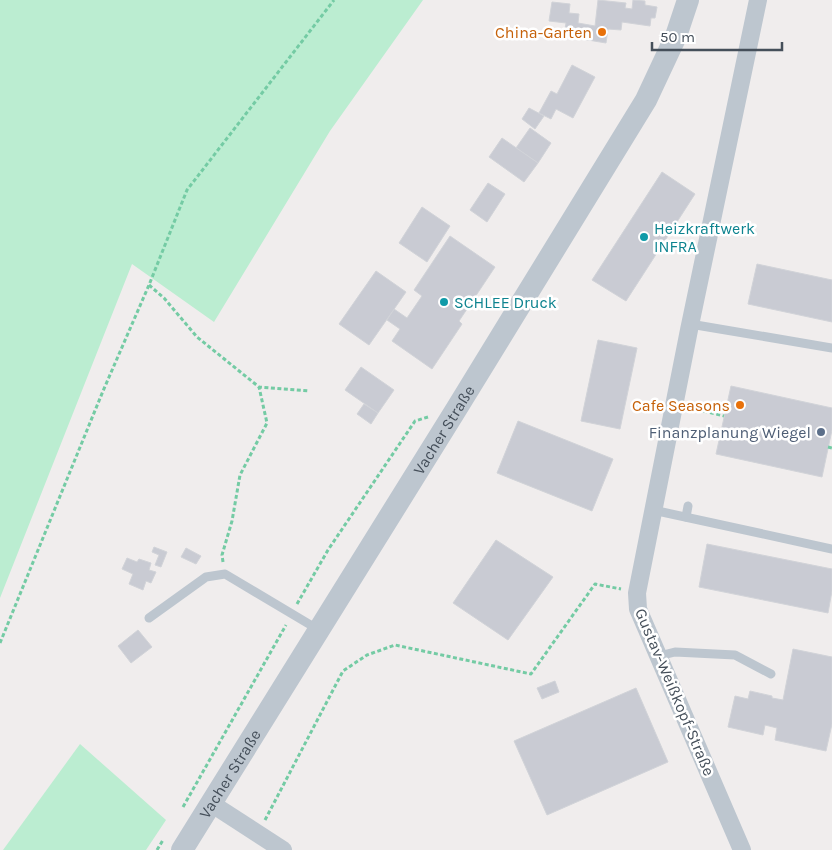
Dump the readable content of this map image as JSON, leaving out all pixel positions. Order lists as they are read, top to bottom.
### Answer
{
  "streets": {
    "street": ["Vacher Straße", "Gustav-Weißkopf-Straße"]
  },
  "places": [
    "China-Garten",
    "Heizkraftwerk INFRA",
    "SCHLEE Druck",
    "Cafe Seasons",
    "Finanzplanung Wiegel"
  ],
  "scale_bar": "50 m"
}
